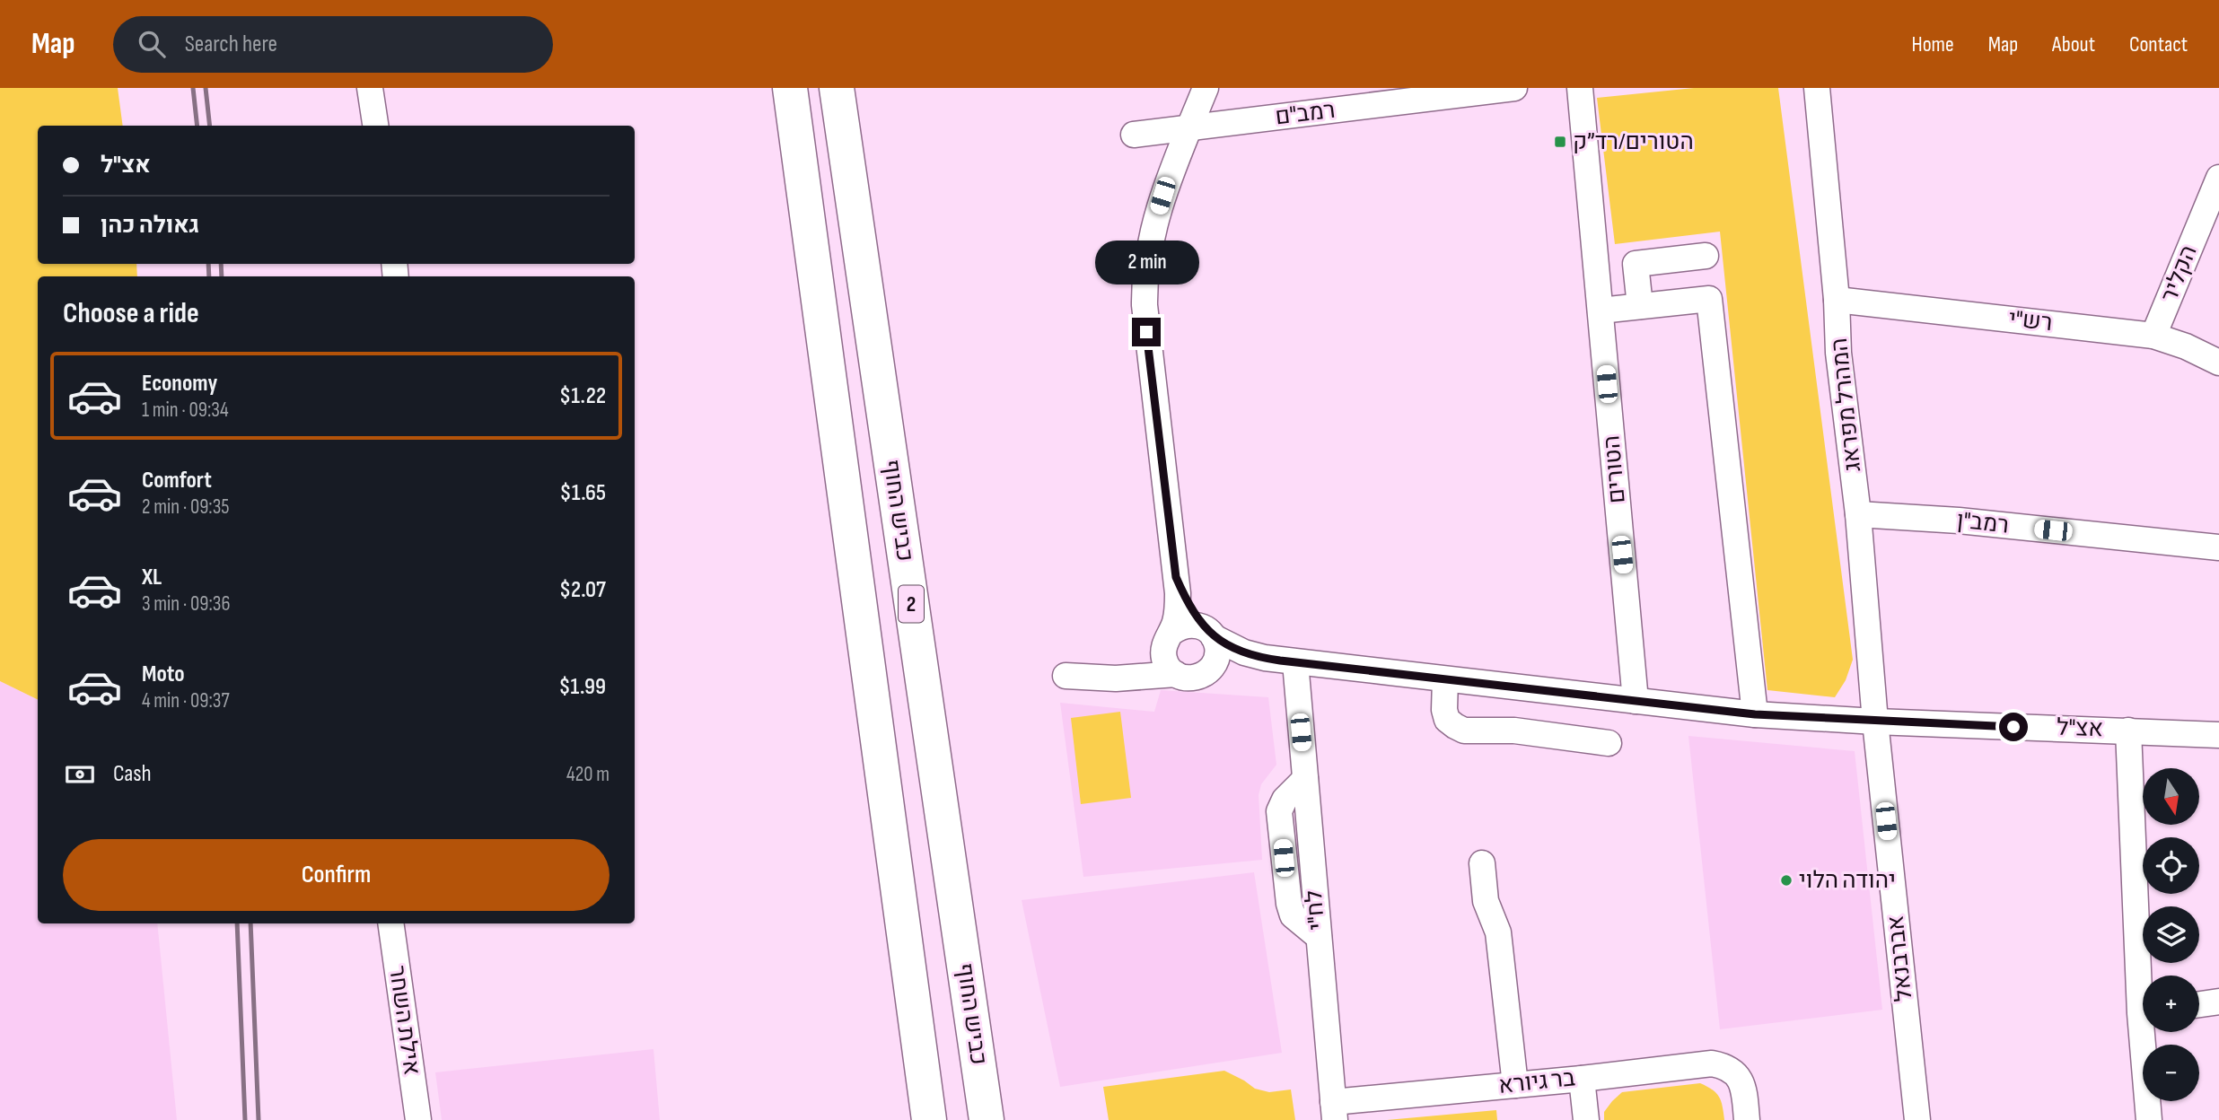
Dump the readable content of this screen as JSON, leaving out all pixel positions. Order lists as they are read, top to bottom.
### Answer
{
  "streets": {
    "highway": ["כביש החוף", "2"],
    "street": [
      "רמב\"ם",
      "הקליר",
      "רש\"י",
      "המהרל מפראג",
      "הטורים",
      "רמב\"ן",
      "אצ\"ל",
      "לח\"י",
      "אברבנאל",
      "אילת השחר",
      "בר גיורא"
    ]
  },
  "crossings": [
    ["הקליר", "רש\"י"],
    ["רש\"י", "המהרל מפראג"],
    ["המהרל מפראג", "רמב\"ן"],
    ["המהרל מפראג", "אצ\"ל"],
    ["המהרל מפראג", "אברבנאל"],
    ["הטורים", "אצ\"ל"],
    ["אצ\"ל", "לח\"י"],
    ["אצ\"ל", "אברבנאל"],
    ["לח\"י", "בר גיורא"]
  ],
  "places": {
    "transit": ["הטורים/רד״ק"],
    "other": ["יהודה הלוי"]
  },
  "north": "bottom",
  "page": {
    "header": "Map",
    "search": "Search here",
    "nav": [
      "Home",
      "Map",
      "About",
      "Contact"
    ],
    "banner": ["אצ\"ל", "גאולה כהן"],
    "bubble": "2 min",
    "heading": "Choose a ride",
    "list": [
      {
        "name": "Economy",
        "note": "1 min · 09:34",
        "value": "$1.22"
      },
      {
        "name": "Comfort",
        "note": "2 min · 09:35",
        "value": "$1.65"
      },
      {
        "name": "XL",
        "note": "3 min · 09:36",
        "value": "$2.07"
      },
      {
        "name": "Moto",
        "note": "4 min · 09:37",
        "value": "$1.99"
      }
    ],
    "pay": ["Cash", "420 m"],
    "map_buttons": ["+", "−"],
    "buttons": "Confirm"
  }
}
